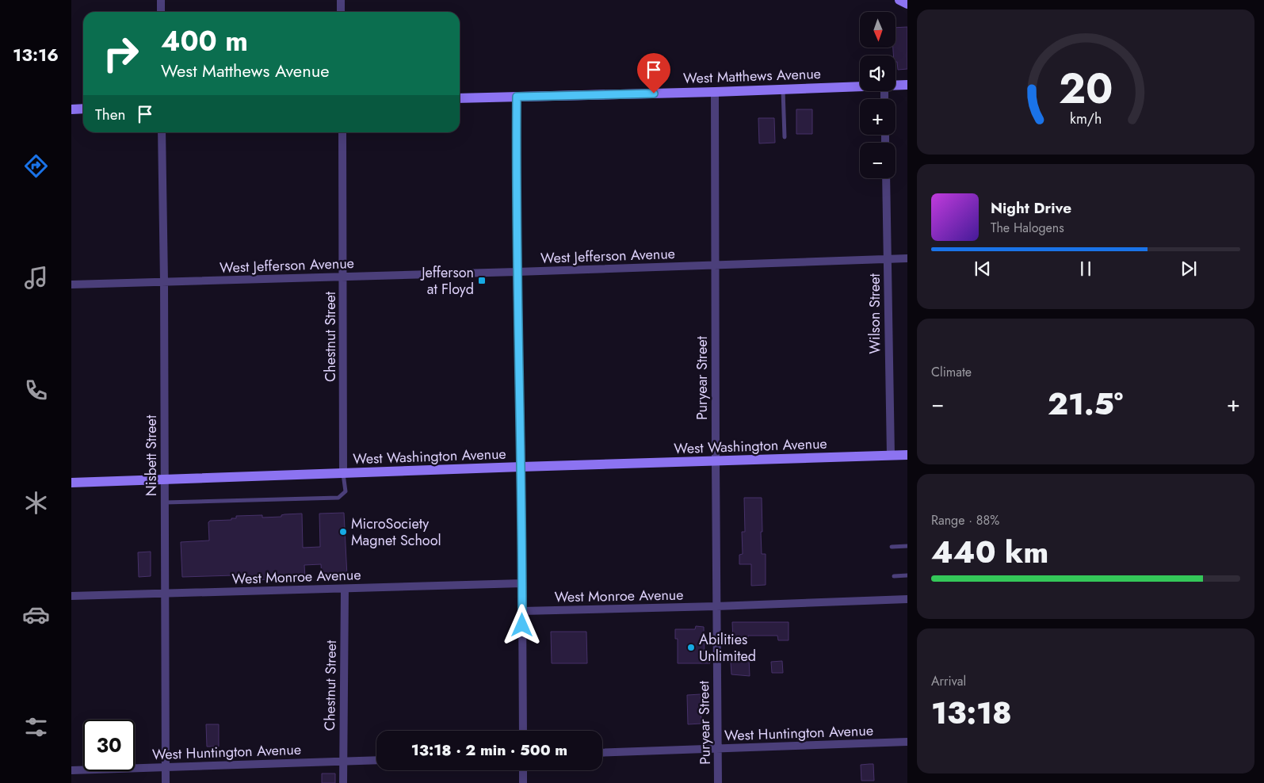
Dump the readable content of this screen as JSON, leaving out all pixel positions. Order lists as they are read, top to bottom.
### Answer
{
  "streets": {
    "street": [
      "West Matthews Avenue",
      "West Jefferson Avenue",
      "Wilson Street",
      "Chestnut Street",
      "Puryear Street",
      "West Washington Avenue",
      "Nisbett Street",
      "West Monroe Avenue",
      "West Huntington Avenue"
    ]
  },
  "crossings": [
    ["West Matthews Avenue", "Puryear Street"],
    ["West Jefferson Avenue", "Wilson Street"],
    ["West Jefferson Avenue", "Chestnut Street"],
    ["West Jefferson Avenue", "Puryear Street"],
    ["West Jefferson Avenue", "Nisbett Street"],
    ["Wilson Street", "West Washington Avenue"],
    ["Chestnut Street", "West Washington Avenue"],
    ["Chestnut Street", "West Monroe Avenue"],
    ["Chestnut Street", "West Huntington Avenue"],
    ["Puryear Street", "West Washington Avenue"],
    ["Puryear Street", "West Monroe Avenue"],
    ["Puryear Street", "West Huntington Avenue"],
    ["West Washington Avenue", "Nisbett Street"],
    ["Nisbett Street", "West Monroe Avenue"],
    ["Nisbett Street", "West Huntington Avenue"]
  ],
  "places": {
    "transit": ["Jefferson at Floyd"],
    "other": ["MicroSociety Magnet School", "Abilities Unlimited"]
  },
  "north": "bottom",
  "page": {
    "tabs": "13:16",
    "map_buttons": ["+", "−"],
    "turn": ["400 m", "West Matthews Avenue"],
    "then": "Then",
    "song": ["Night Drive", "The Halogens"],
    "tile": [
      "Climate",
      ["Range · 88%", "440 km"],
      ["Arrival", "13:18"]
    ],
    "heat": ["−", "21.5°", "+"],
    "limit": "30",
    "trip": "13:18 · 2 min · 500 m",
    "gauge": ["20", "km/h"]
  }
}
